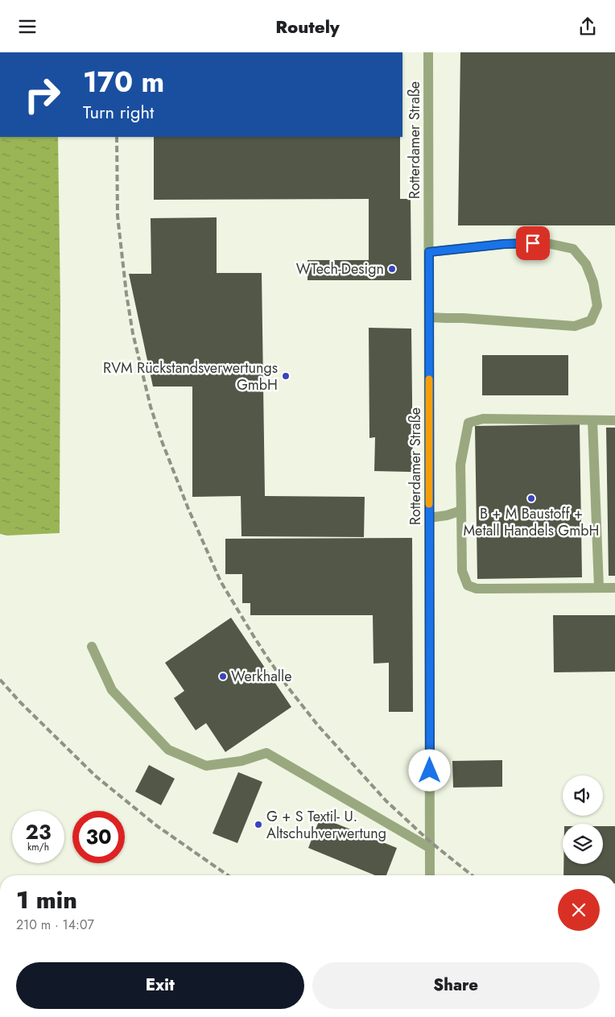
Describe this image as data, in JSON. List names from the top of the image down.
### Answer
{
  "streets": {
    "street": ["Rotterdamer Straße"]
  },
  "places": [
    "WTech-Design",
    "RVM Rückstandsverwertungs GmbH",
    "B + M Baustoff + Metall Handels GmbH",
    "Werkhalle",
    "G + S Textil- U. Altschuhverwertung"
  ],
  "page": {
    "header": "Routely",
    "turn": ["170 m", "Turn right"],
    "speed": "23 km/h",
    "limit": "30",
    "heading": ["1 min", "210 m · 14:07"],
    "buttons": ["Exit", "Share"]
  }
}
